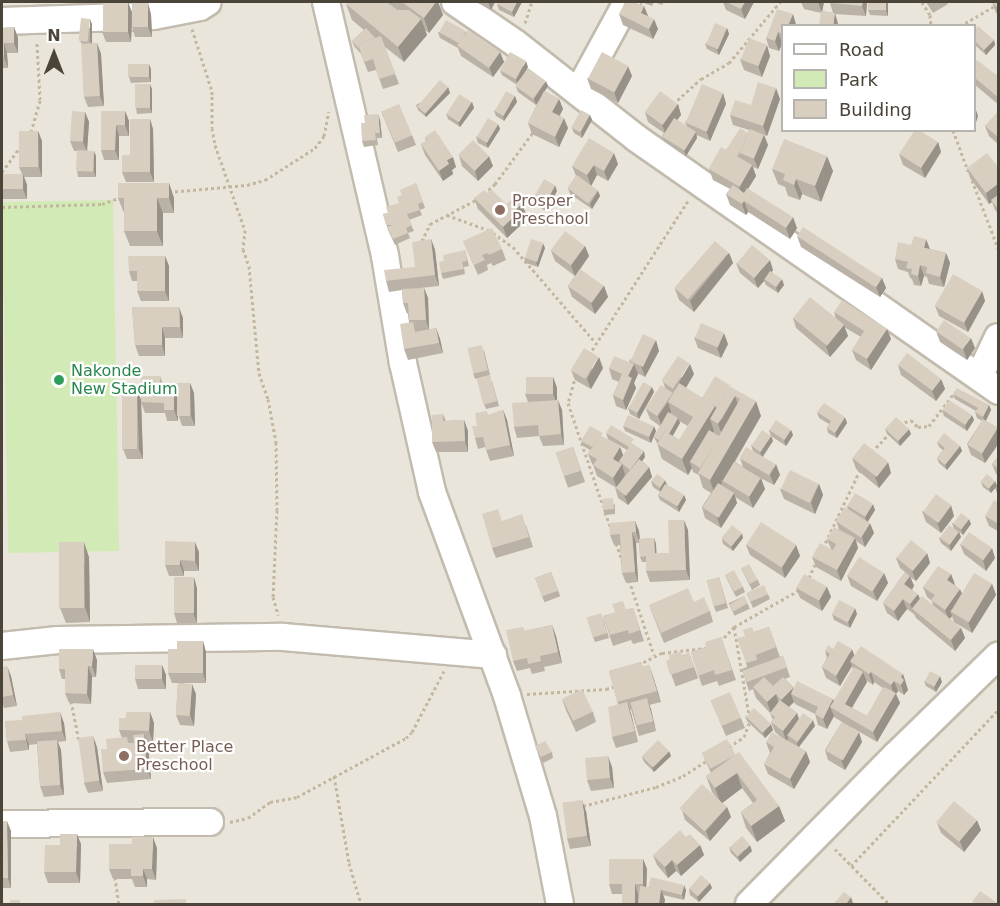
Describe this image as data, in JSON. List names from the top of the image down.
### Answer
{
  "places": ["Prosper Preschool", "Nakonde New Stadium", "Better Place Preschool"],
  "legend": ["Road", "Park", "Building"],
  "north": "top"
}
